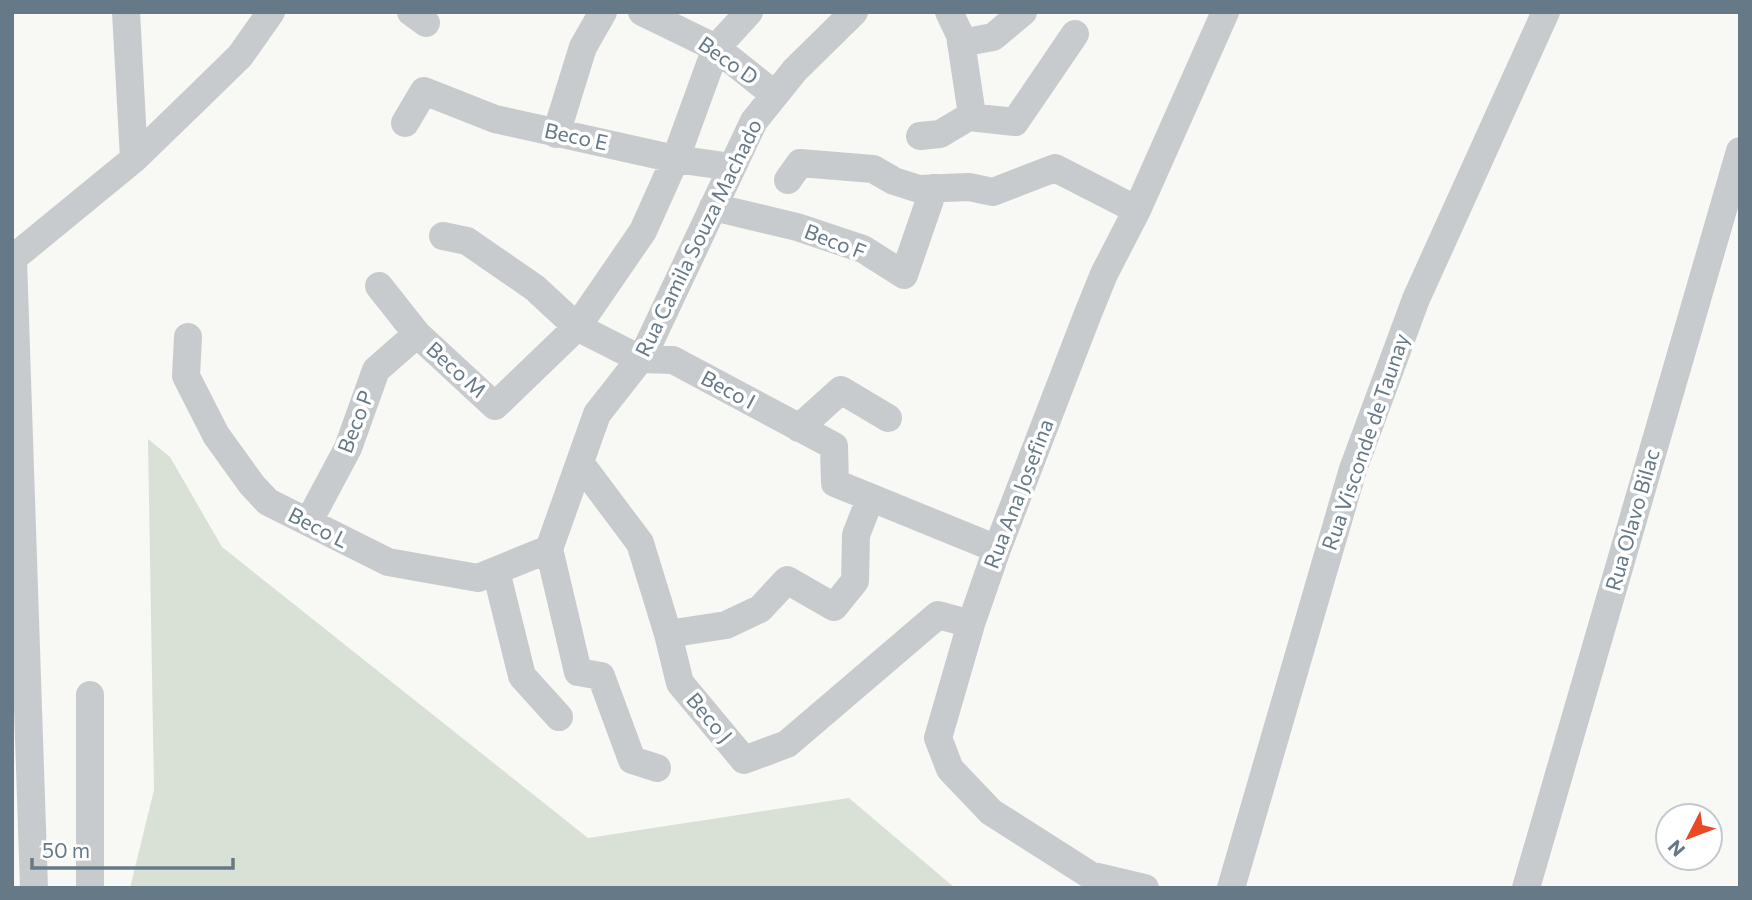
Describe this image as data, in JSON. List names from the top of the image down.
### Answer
{
  "streets": {
    "street": [
      "Beco D",
      "Beco E",
      "Rua Camila Souza Machado",
      "Beco F",
      "Beco M",
      "Beco I",
      "Beco P",
      "Rua Visconde de Taunay",
      "Rua Ana Josefina",
      "Rua Olavo Bilac",
      "Beco L",
      "Beco J"
    ]
  },
  "crossings": [
    ["Beco D", "Rua Camila Souza Machado"],
    ["Beco E", "Rua Camila Souza Machado"],
    ["Rua Camila Souza Machado", "Beco F"],
    ["Rua Camila Souza Machado", "Beco I"],
    ["Rua Camila Souza Machado", "Beco L"],
    ["Rua Camila Souza Machado", "Beco J"],
    ["Beco M", "Beco I"],
    ["Beco M", "Beco P"],
    ["Beco I", "Rua Ana Josefina"],
    ["Beco P", "Beco L"],
    ["Rua Ana Josefina", "Beco J"]
  ],
  "scale_bar": "50 m",
  "north": "bottom left"
}
